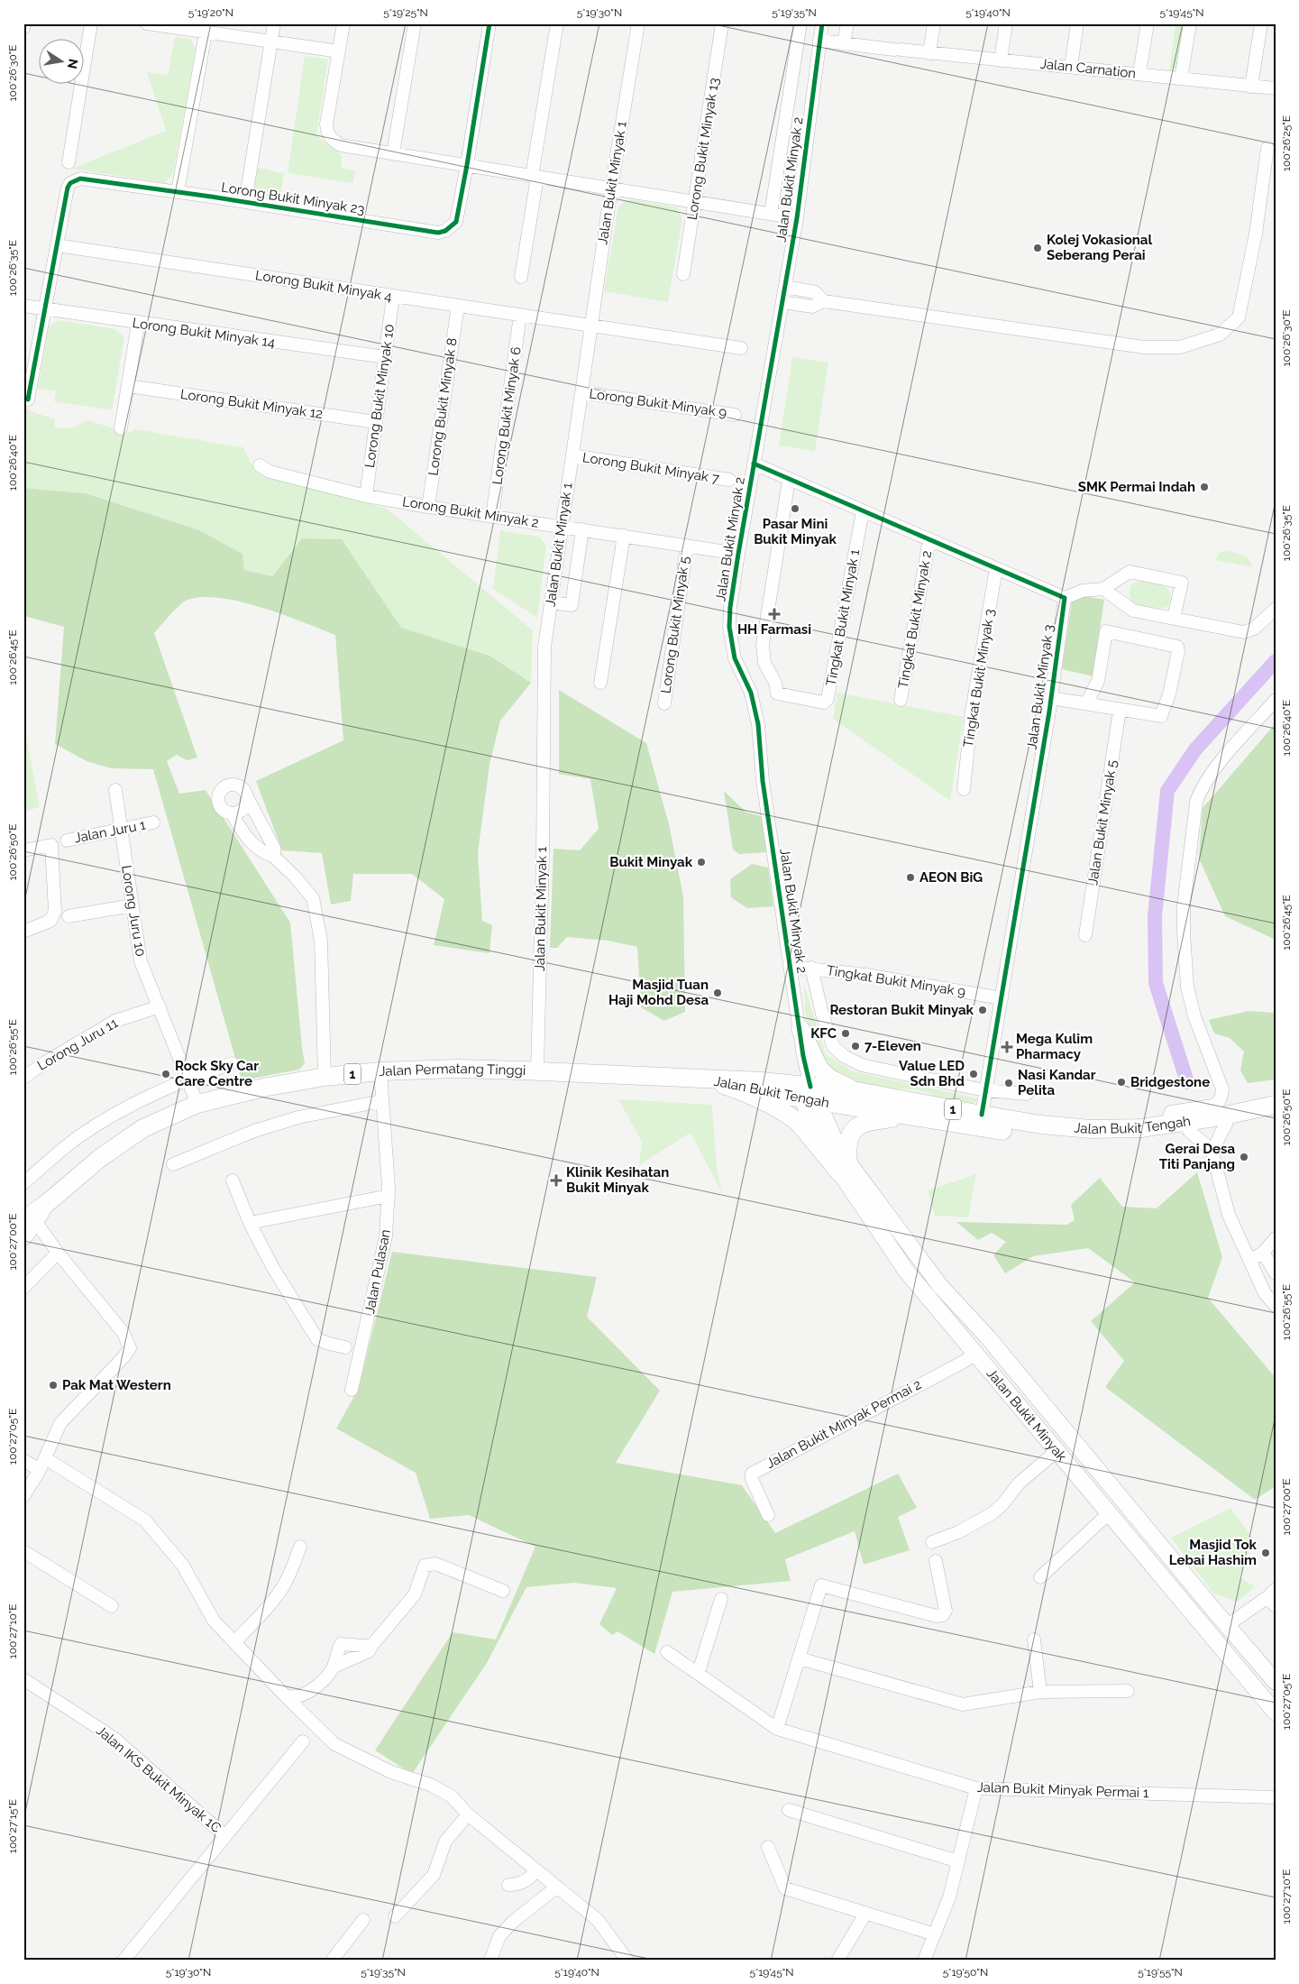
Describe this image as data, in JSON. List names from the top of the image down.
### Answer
{
  "streets": {
    "highway": ["Jalan Permatang Tinggi", "1", "Jalan Bukit Tengah"],
    "main road": ["Jalan Bukit Minyak"],
    "street": [
      "Jalan Carnation",
      "Lorong Bukit Minyak 13",
      "Jalan Bukit Minyak 2",
      "Jalan Bukit Minyak 1",
      "Lorong Bukit Minyak 23",
      "Lorong Bukit Minyak 4",
      "Lorong Bukit Minyak 14",
      "Lorong Bukit Minyak 10",
      "Lorong Bukit Minyak 9",
      "Lorong Bukit Minyak 12",
      "Lorong Bukit Minyak 8",
      "Lorong Bukit Minyak 6",
      "Lorong Bukit Minyak 7",
      "Lorong Bukit Minyak 2",
      "Tingkat Bukit Minyak 1",
      "Tingkat Bukit Minyak 2",
      "Lorong Bukit Minyak 5",
      "Tingkat Bukit Minyak 3",
      "Jalan Bukit Minyak 3",
      "Jalan Bukit Minyak 5",
      "Jalan Juru 1",
      "Lorong Juru 10",
      "Tingkat Bukit Minyak 9",
      "Lorong Juru 11",
      "Jalan Pulasan",
      "Jalan Bukit Minyak Permai 2",
      "Jalan IKS Bukit Minyak 1C",
      "Jalan Bukit Minyak Permai 1"
    ]
  },
  "crossings": [
    ["Jalan Carnation", "Jalan Bukit Minyak 2"],
    ["Jalan Bukit Minyak 2", "Lorong Bukit Minyak 2"],
    ["Jalan Bukit Minyak 2", "Tingkat Bukit Minyak 9"],
    ["Jalan Bukit Minyak 2", "Jalan Bukit Tengah"],
    ["Jalan Bukit Minyak 2", "Jalan Bukit Minyak"],
    ["Jalan Bukit Minyak 1", "Lorong Bukit Minyak 4"],
    ["Jalan Bukit Minyak 1", "Lorong Bukit Minyak 9"],
    ["Jalan Bukit Minyak 1", "Lorong Bukit Minyak 7"],
    ["Jalan Bukit Minyak 1", "Lorong Bukit Minyak 2"],
    ["Jalan Bukit Minyak 1", "Jalan Permatang Tinggi"],
    ["Lorong Bukit Minyak 23", "Lorong Bukit Minyak 4"],
    ["Lorong Bukit Minyak 4", "Lorong Bukit Minyak 10"],
    ["Lorong Bukit Minyak 4", "Lorong Bukit Minyak 8"],
    ["Lorong Bukit Minyak 4", "Lorong Bukit Minyak 6"],
    ["Lorong Bukit Minyak 14", "Lorong Bukit Minyak 10"],
    ["Lorong Bukit Minyak 10", "Lorong Bukit Minyak 12"],
    ["Lorong Bukit Minyak 10", "Lorong Bukit Minyak 2"],
    ["Lorong Bukit Minyak 8", "Lorong Bukit Minyak 2"],
    ["Lorong Bukit Minyak 6", "Lorong Bukit Minyak 2"],
    ["Lorong Bukit Minyak 2", "Lorong Bukit Minyak 5"],
    ["Jalan Bukit Minyak 3", "Tingkat Bukit Minyak 9"],
    ["Jalan Bukit Minyak 3", "Jalan Bukit Tengah"],
    ["Jalan Juru 1", "Lorong Juru 10"],
    ["Lorong Juru 10", "Lorong Juru 11"],
    ["Lorong Juru 10", "Jalan Permatang Tinggi"],
    ["Jalan Permatang Tinggi", "Jalan Bukit Tengah"],
    ["Jalan Permatang Tinggi", "Jalan Pulasan"],
    ["Jalan Bukit Tengah", "Jalan Bukit Minyak"],
    ["Jalan Bukit Minyak", "Jalan Bukit Minyak Permai 2"]
  ],
  "places": {
    "other": [
      "Kolej Vokasional Seberang Perai",
      "SMK Permai Indah",
      "Pasar Mini Bukit Minyak",
      "Bukit Minyak",
      "AEON BiG",
      "Masjid Tuan Haji Mohd Desa",
      "Restoran Bukit Minyak",
      "KFC",
      "7-Eleven",
      "Rock Sky Car Care Centre",
      "Value LED Sdn Bhd",
      "Bridgestone",
      "Nasi Kandar Pelita",
      "Gerai Desa Titi Panjang",
      "Pak Mat Western",
      "Masjid Tok Lebai Hashim"
    ],
    "health": ["HH Farmasi", "Mega Kulim Pharmacy", "Klinik Kesihatan Bukit Minyak"]
  },
  "north": "right",
  "coordinates": [
    "5°19'20\"N",
    "5°19'25\"N",
    "5°19'30\"N",
    "5°19'35\"N",
    "5°19'40\"N",
    "5°19'45\"N",
    "100°26'30\"E",
    "100°26'25\"E",
    "100°26'35\"E",
    "100°26'40\"E",
    "100°26'45\"E",
    "100°26'50\"E",
    "100°26'55\"E",
    "100°27'00\"E",
    "100°27'05\"E",
    "100°27'10\"E",
    "100°27'15\"E",
    "5°19'50\"N",
    "5°19'55\"N"
  ]
}
